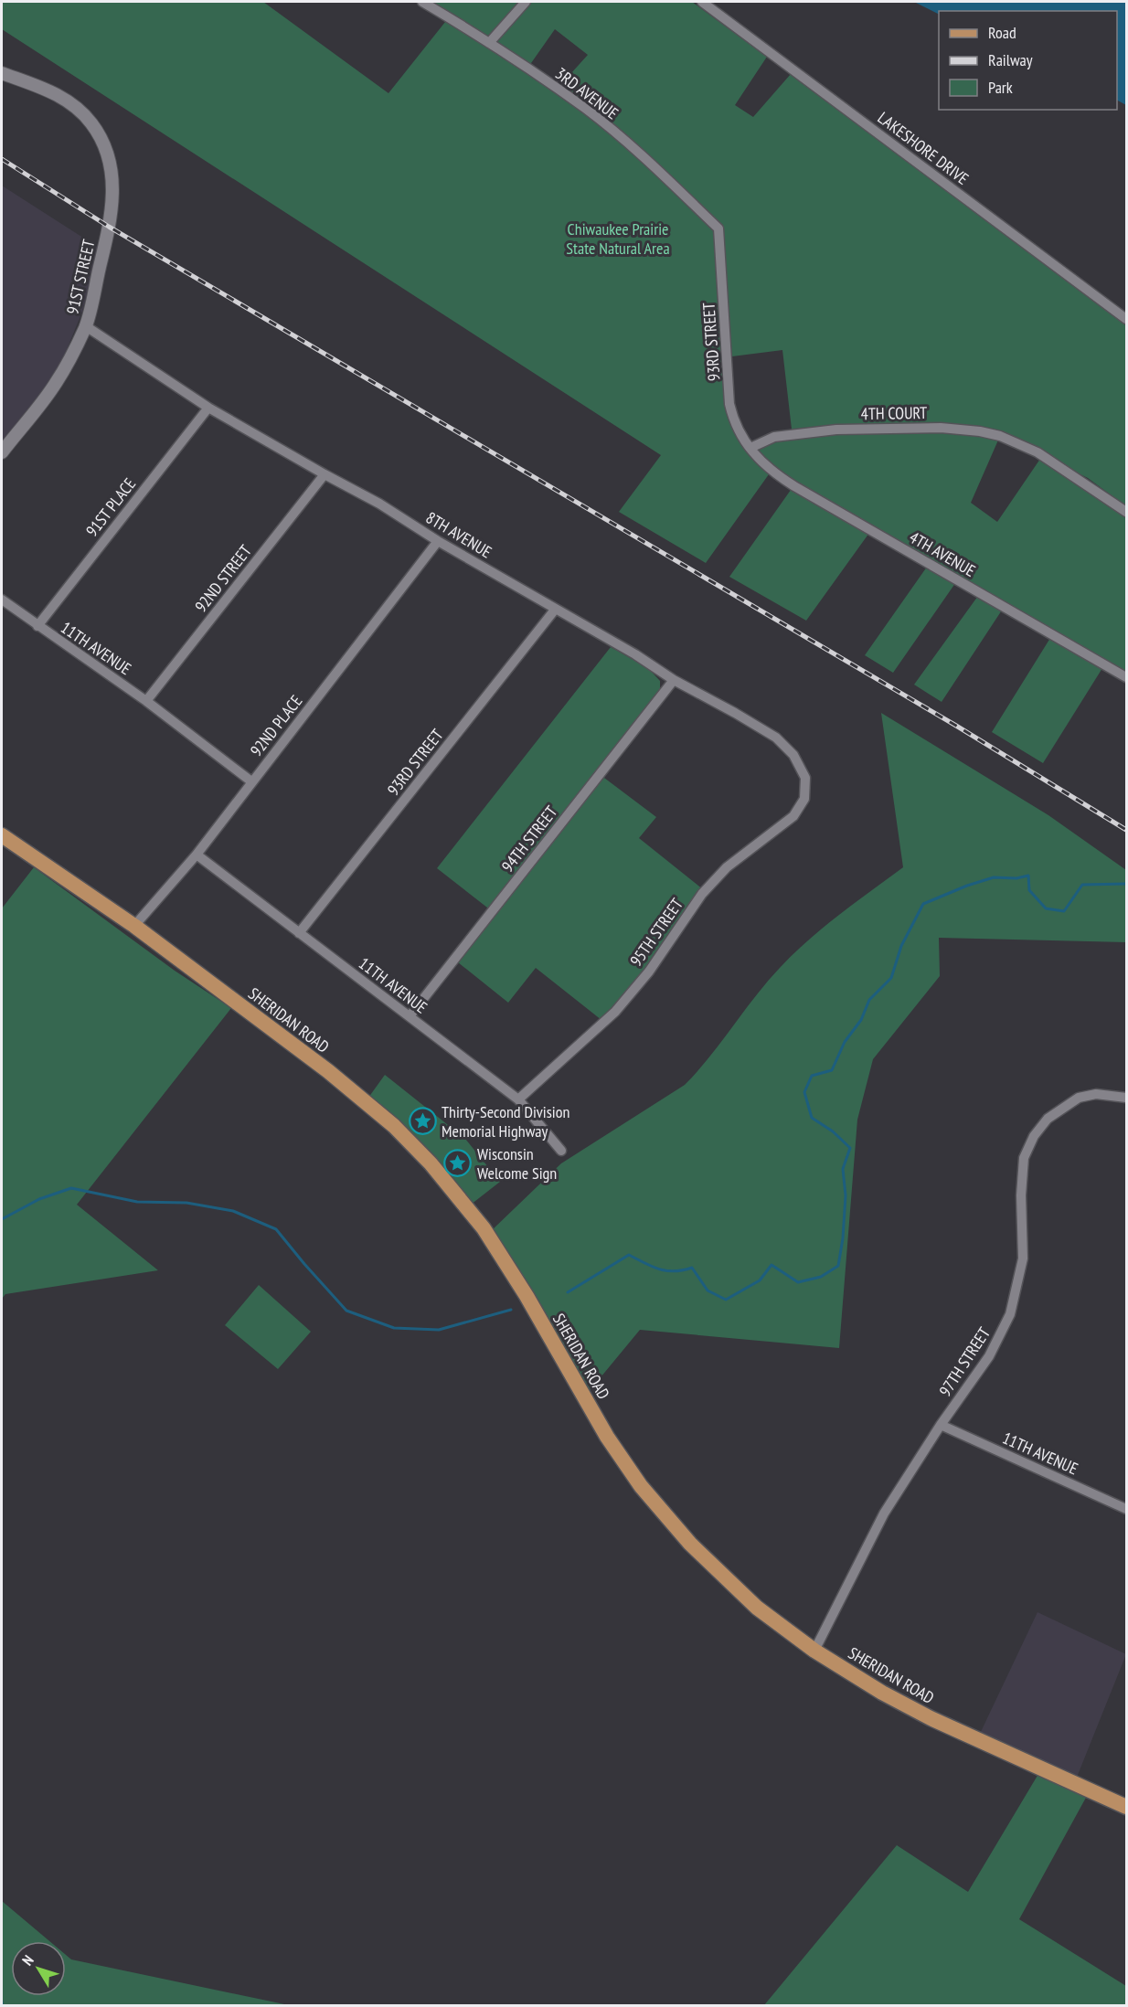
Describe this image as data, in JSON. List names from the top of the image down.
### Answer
{
  "streets": {
    "main road": ["SHERIDAN ROAD"],
    "street": [
      "3RD AVENUE",
      "LAKESHORE DRIVE",
      "91ST STREET",
      "93RD STREET",
      "4TH COURT",
      "91ST PLACE",
      "8TH AVENUE",
      "4TH AVENUE",
      "92ND STREET",
      "11TH AVENUE",
      "92ND PLACE",
      "94TH STREET",
      "95TH STREET",
      "97TH STREET"
    ]
  },
  "crossings": [
    ["3RD AVENUE", "93RD STREET"],
    ["91ST STREET", "8TH AVENUE"],
    ["93RD STREET", "4TH COURT"],
    ["93RD STREET", "8TH AVENUE"],
    ["93RD STREET", "4TH AVENUE"],
    ["93RD STREET", "11TH AVENUE"],
    ["4TH COURT", "4TH AVENUE"],
    ["91ST PLACE", "8TH AVENUE"],
    ["91ST PLACE", "11TH AVENUE"],
    ["8TH AVENUE", "92ND STREET"],
    ["8TH AVENUE", "92ND PLACE"],
    ["8TH AVENUE", "94TH STREET"],
    ["8TH AVENUE", "95TH STREET"],
    ["92ND STREET", "11TH AVENUE"],
    ["11TH AVENUE", "92ND PLACE"],
    ["11TH AVENUE", "94TH STREET"],
    ["11TH AVENUE", "95TH STREET"],
    ["11TH AVENUE", "97TH STREET"],
    ["92ND PLACE", "SHERIDAN ROAD"],
    ["SHERIDAN ROAD", "97TH STREET"]
  ],
  "parks": ["Chiwaukee Prairie State Natural Area"],
  "places": {
    "place": ["Thirty-Second Division Memorial Highway", "Wisconsin Welcome Sign"]
  },
  "legend": ["Road", "Railway", "Park"],
  "north": "top left"
}
